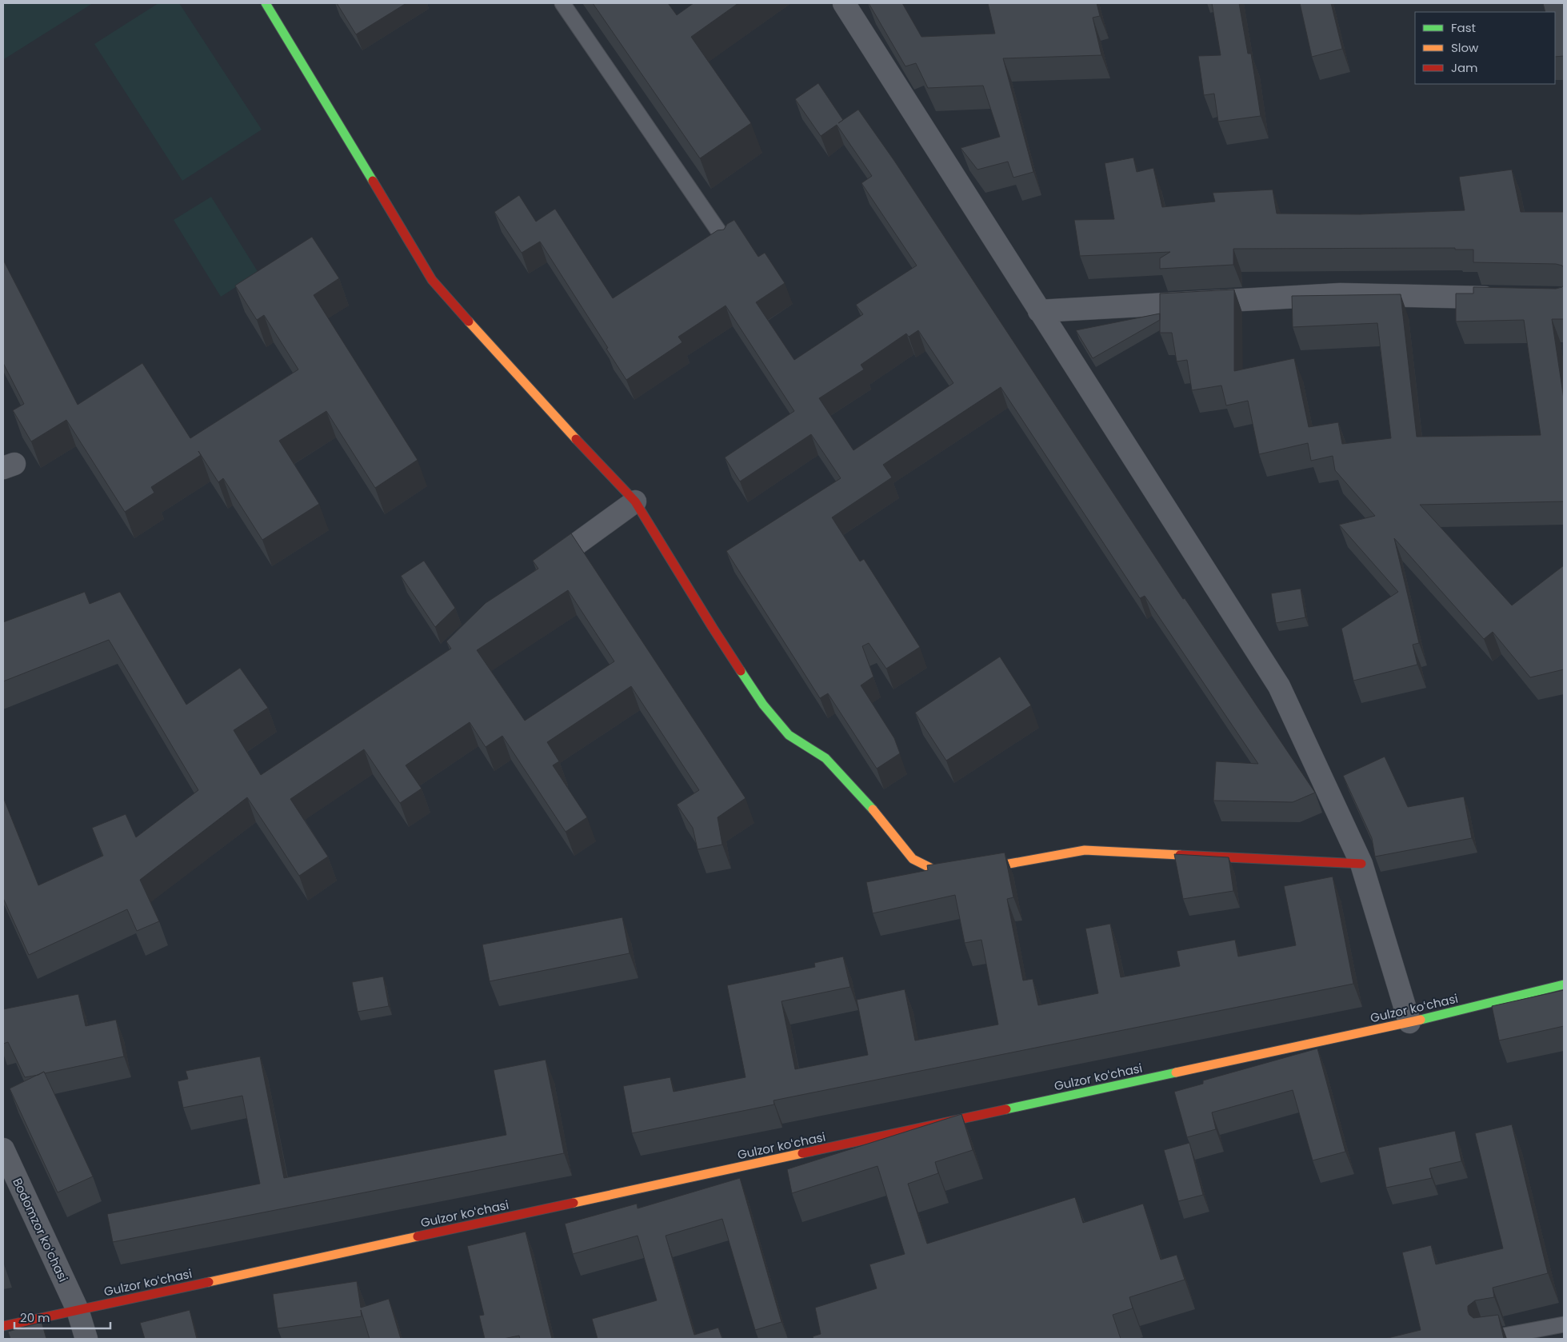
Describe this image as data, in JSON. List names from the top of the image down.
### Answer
{
  "streets": {
    "street": ["Gulzor koʻchasi", "Bodomzor koʻchasi"]
  },
  "crossings": [
    ["Gulzor koʻchasi", "Bodomzor koʻchasi"]
  ],
  "legend": ["Fast", "Slow", "Jam"],
  "scale_bar": "20 m"
}
